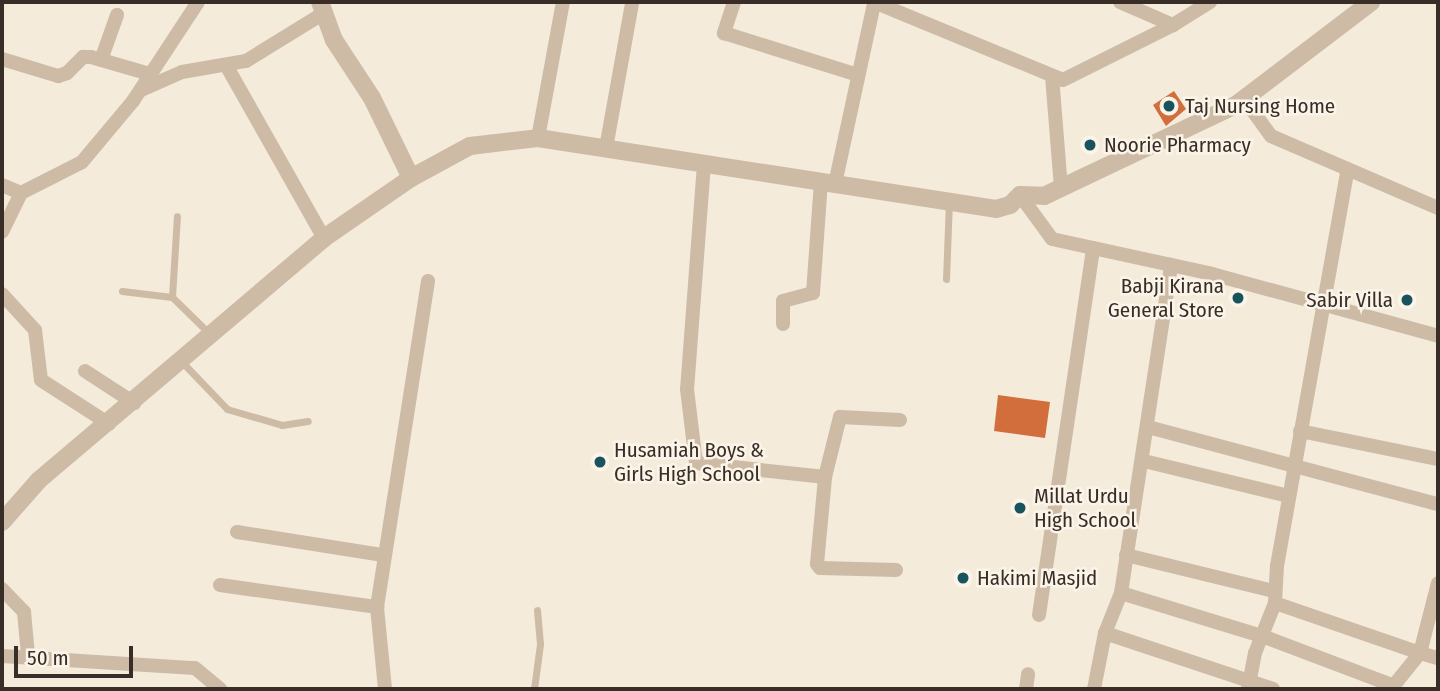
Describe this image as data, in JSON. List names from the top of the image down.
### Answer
{
  "places": [
    "Taj Nursing Home",
    "Noorie Pharmacy",
    "Babji Kirana General Store",
    "Sabir Villa",
    "Husamiah Boys & Girls High School",
    "Millat Urdu High School",
    "Hakimi Masjid"
  ],
  "scale_bar": "50 m"
}
